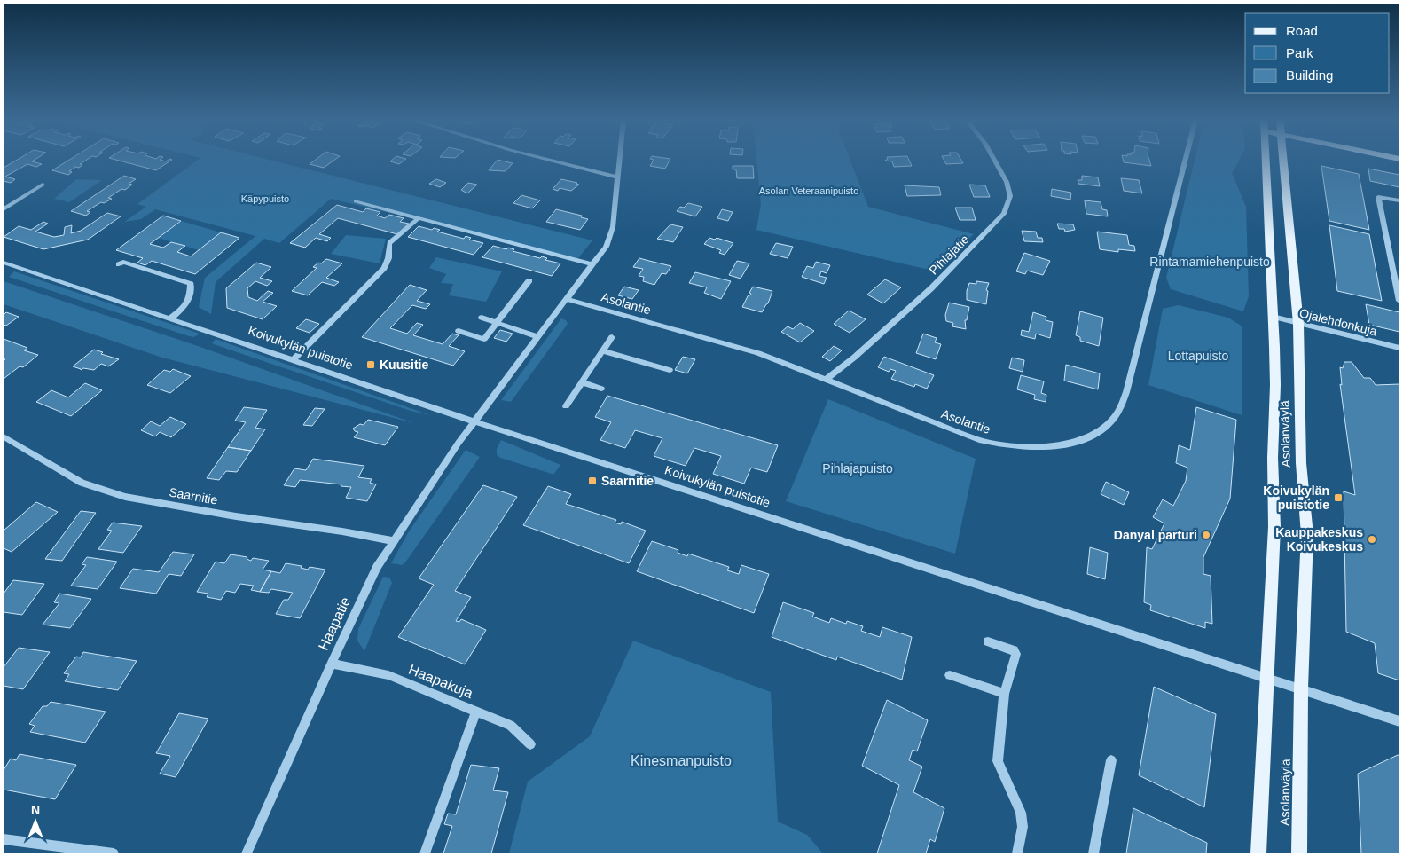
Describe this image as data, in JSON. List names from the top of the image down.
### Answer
{
  "streets": {
    "main road": ["Asolanväylä"],
    "street": [
      "Pihlajatie",
      "Asolantie",
      "Ojalehdonkuja",
      "Koivukylän puistotie",
      "Saarnitie",
      "Haapatie",
      "Haapakuja"
    ]
  },
  "crossings": [
    ["Pihlajatie", "Asolantie"],
    ["Ojalehdonkuja", "Asolanväylä"],
    ["Koivukylän puistotie", "Asolanväylä"],
    ["Koivukylän puistotie", "Haapatie"],
    ["Saarnitie", "Haapatie"],
    ["Haapatie", "Haapakuja"]
  ],
  "parks": [
    "Asolan Veteraanipuisto",
    "Käpypuisto",
    "Rintamamiehenpuisto",
    "Lottapuisto",
    "Pihlajapuisto",
    "Kinesmanpuisto"
  ],
  "places": {
    "transit": ["Kuusitie", "Saarnitie", "Koivukylän puistotie"],
    "other": ["Danyal parturi", "Kauppakeskus Koivukeskus"]
  },
  "legend": ["Road", "Park", "Building"],
  "north": "top"
}
